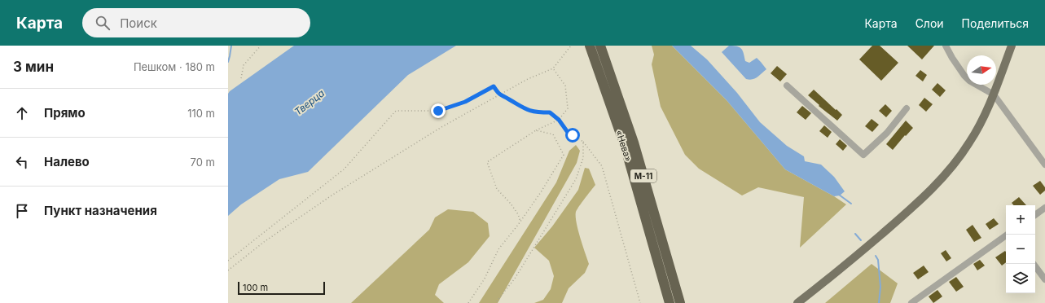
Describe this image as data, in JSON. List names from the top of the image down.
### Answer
{
  "streets": {
    "highway": ["«Нева»", "М-11"]
  },
  "water": ["Тверца"],
  "scale_bar": "100 m",
  "north": "right",
  "page": {
    "header": "Карта",
    "search": "Поиск",
    "nav": ["Карта", "Слои", "Поделиться"],
    "heading": ["3 мин", "Пешком · 180 m"],
    "list": [
      ["Прямо", "110 m"],
      ["Налево", "70 m"],
      "Пункт назначения"
    ],
    "map_buttons": ["+", "−"],
    "scale": "100 m"
  }
}
